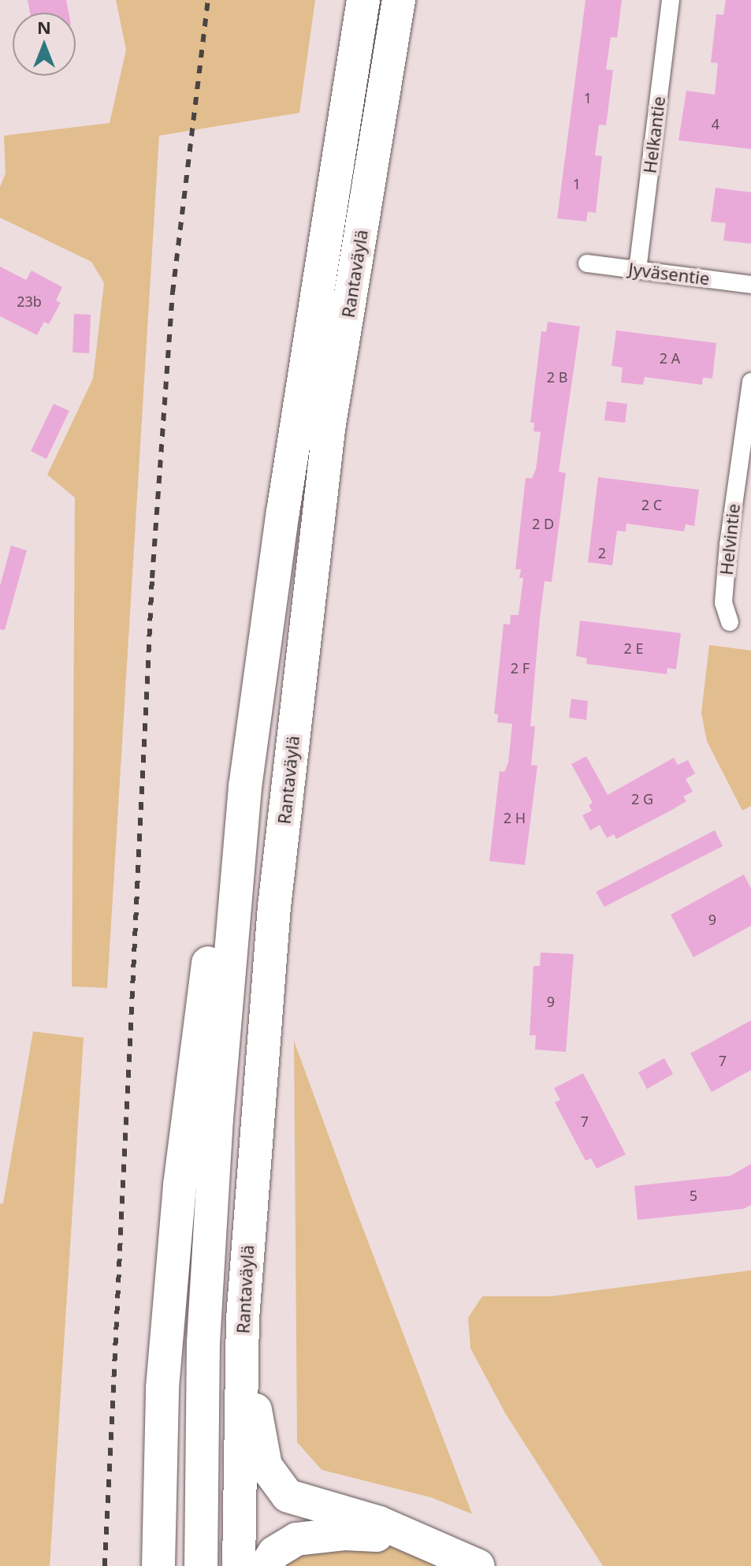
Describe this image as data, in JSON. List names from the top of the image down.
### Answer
{
  "streets": {
    "highway": ["Rantaväylä"],
    "street": ["Helkantie", "Jyväsentie", "Helvintie"]
  },
  "crossings": [
    ["Helkantie", "Jyväsentie"]
  ],
  "house_numbers": [
    "1",
    "4",
    "1",
    "23b",
    "2 A",
    "2 B",
    "2 C",
    "2 D",
    "2",
    "2 E",
    "2 F",
    "2 G",
    "2 H",
    "9",
    "9",
    "7",
    "7",
    "5"
  ],
  "north": "top"
}
